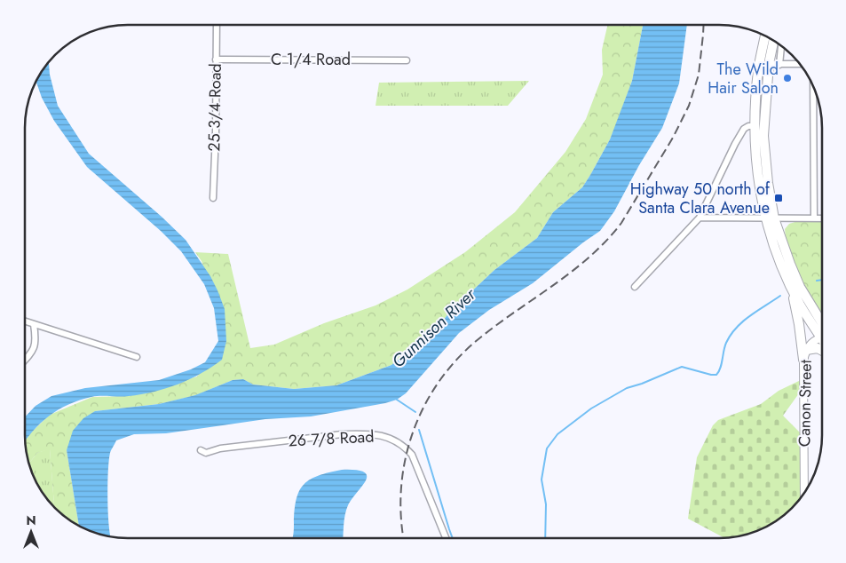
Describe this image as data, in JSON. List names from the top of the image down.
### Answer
{
  "streets": {
    "street": [
      "C 1/4 Road",
      "25 3/4 Road",
      "Canon Street",
      "26 7/8 Road"
    ]
  },
  "crossings": [
    ["C 1/4 Road", "25 3/4 Road"]
  ],
  "water": ["Gunnison River"],
  "places": {
    "other": ["The Wild Hair Salon"],
    "transit": ["Highway 50 north of Santa Clara Avenue"]
  },
  "north": "top"
}
